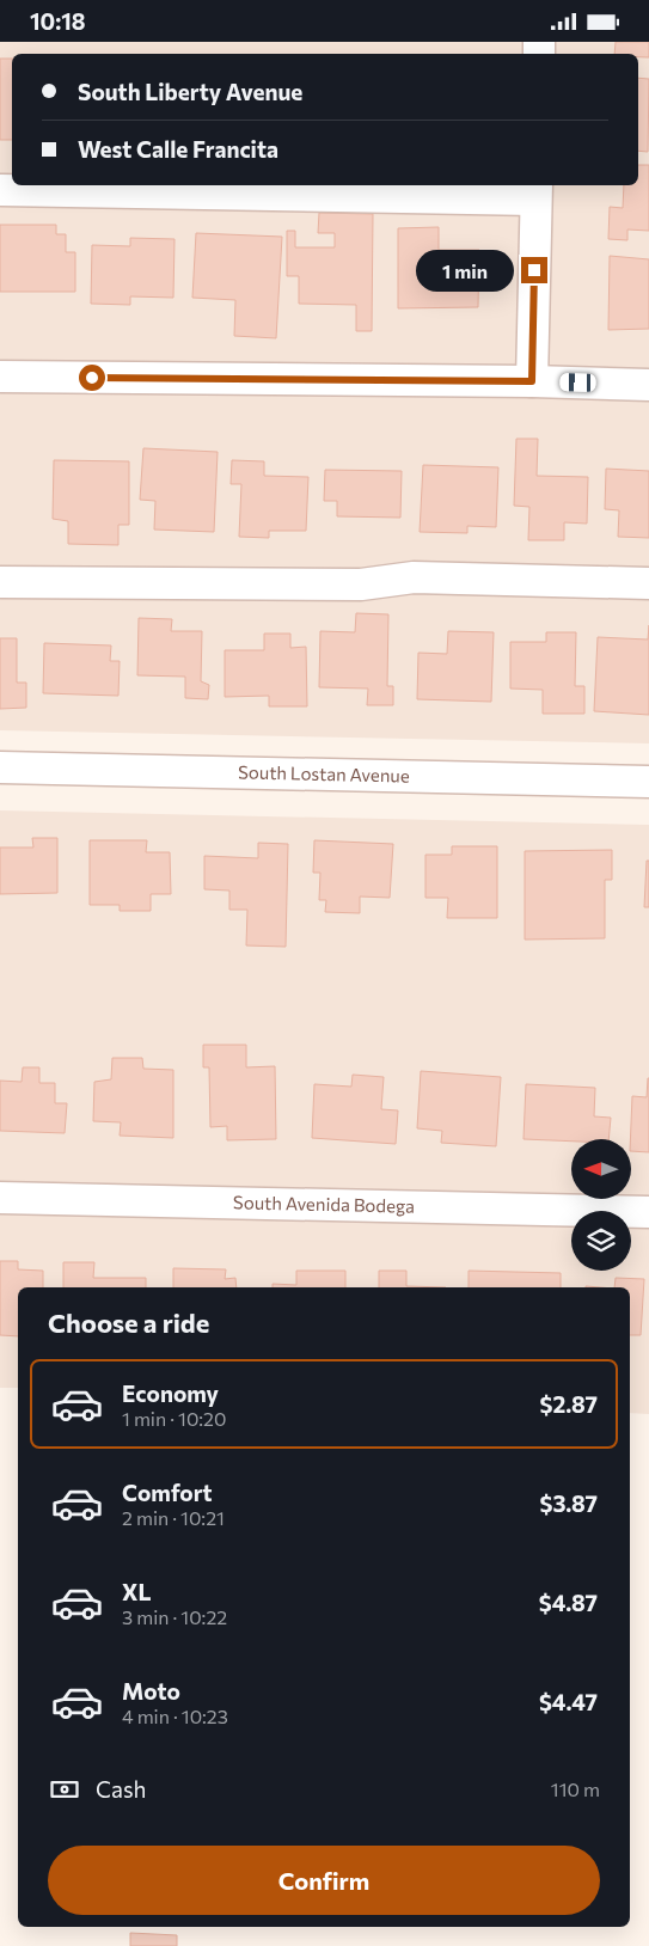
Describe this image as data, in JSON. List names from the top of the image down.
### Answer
{
  "streets": {
    "street": ["South Lostan Avenue", "South Avenida Bodega"]
  },
  "north": "left",
  "page": {
    "status": "10:18",
    "banner": ["South Liberty Avenue", "West Calle Francita"],
    "bubble": "1 min",
    "heading": "Choose a ride",
    "list": [
      {
        "name": "Economy",
        "note": "1 min · 10:20",
        "value": "$2.87"
      },
      {
        "name": "Comfort",
        "note": "2 min · 10:21",
        "value": "$3.87"
      },
      {
        "name": "XL",
        "note": "3 min · 10:22",
        "value": "$4.87"
      },
      {
        "name": "Moto",
        "note": "4 min · 10:23",
        "value": "$4.47"
      }
    ],
    "pay": ["Cash", "110 m"],
    "buttons": "Confirm"
  }
}
